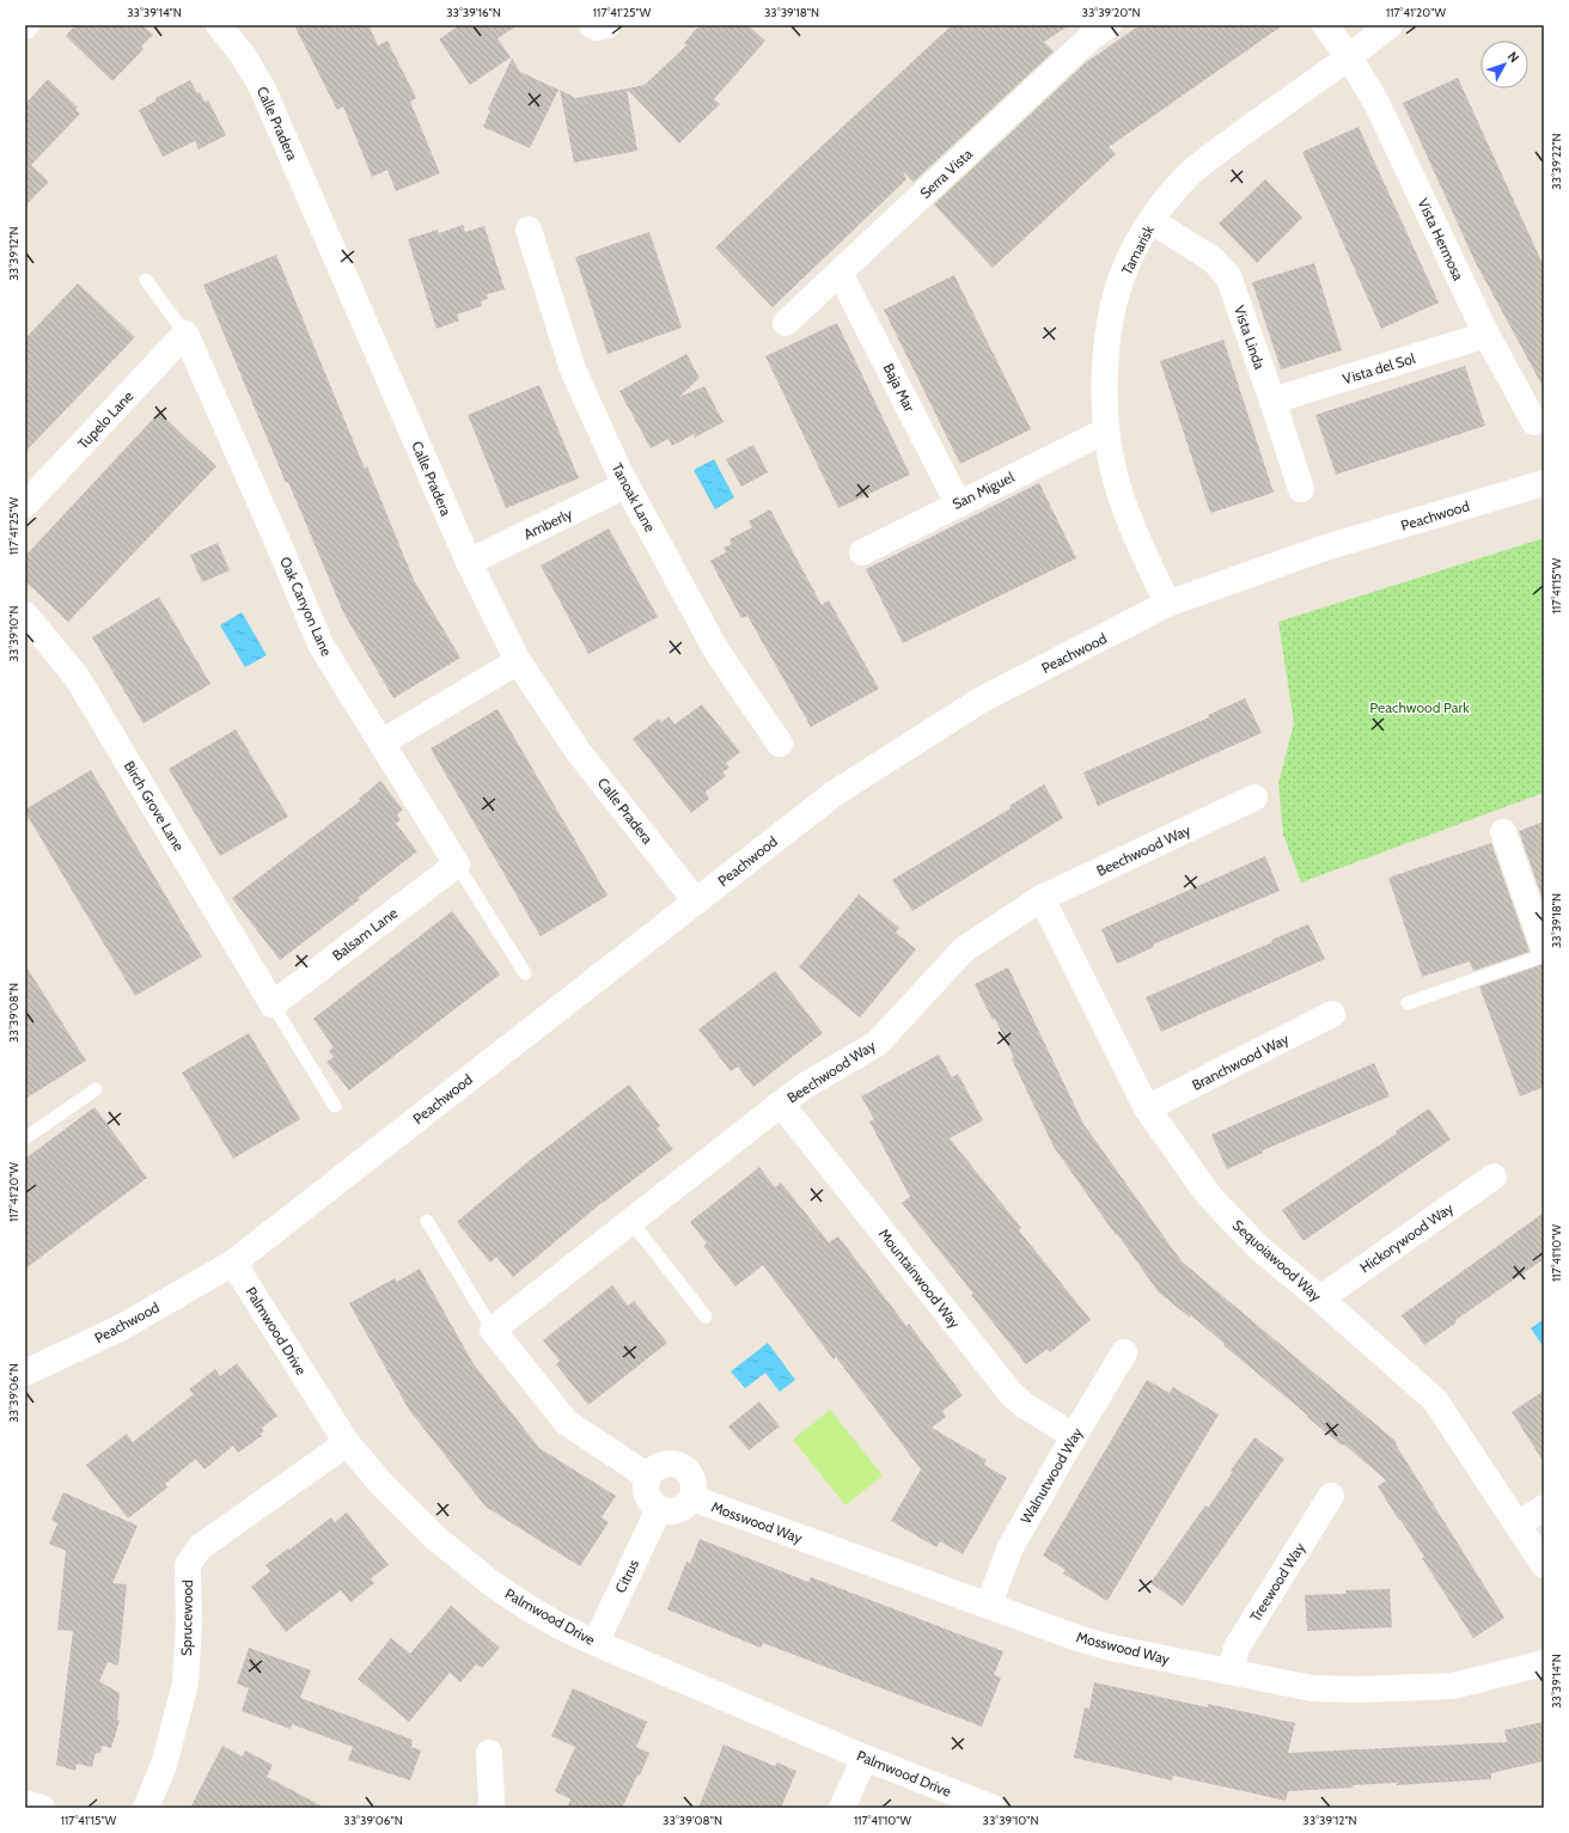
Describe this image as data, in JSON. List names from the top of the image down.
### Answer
{
  "streets": {
    "street": [
      "Calle Pradera",
      "Serra Vista",
      "Vista Hermosa",
      "Tamarisk",
      "Vista Linda",
      "Vista del Sol",
      "Baja Mar",
      "Tupelo Lane",
      "San Miguel",
      "Tanoak Lane",
      "Peachwood",
      "Amberly",
      "Oak Canyon Lane",
      "Birch Grove Lane",
      "Beechwood Way",
      "Balsam Lane",
      "Branchwood Way",
      "Hickorywood Way",
      "Sequoiawood Way",
      "Mountainwood Way",
      "Palmwood Drive",
      "Walnutwood Way",
      "Mosswood Way",
      "Citrus",
      "Treewood Way",
      "Sprucewood"
    ]
  },
  "crossings": [
    ["Calle Pradera", "Peachwood"],
    ["Calle Pradera", "Amberly"],
    ["Serra Vista", "Baja Mar"],
    ["Vista Hermosa", "Tamarisk"],
    ["Vista Hermosa", "Vista del Sol"],
    ["Tamarisk", "Vista Linda"],
    ["Tamarisk", "San Miguel"],
    ["Tamarisk", "Peachwood"],
    ["Vista Linda", "Vista del Sol"],
    ["Baja Mar", "San Miguel"],
    ["Tupelo Lane", "Oak Canyon Lane"],
    ["Tanoak Lane", "Amberly"],
    ["Peachwood", "Palmwood Drive"],
    ["Oak Canyon Lane", "Balsam Lane"],
    ["Birch Grove Lane", "Balsam Lane"],
    ["Beechwood Way", "Sequoiawood Way"],
    ["Beechwood Way", "Mountainwood Way"],
    ["Branchwood Way", "Sequoiawood Way"],
    ["Hickorywood Way", "Sequoiawood Way"],
    ["Mountainwood Way", "Walnutwood Way"],
    ["Palmwood Drive", "Citrus"],
    ["Palmwood Drive", "Sprucewood"],
    ["Walnutwood Way", "Mosswood Way"],
    ["Mosswood Way", "Citrus"],
    ["Mosswood Way", "Treewood Way"]
  ],
  "parks": ["Peachwood Park"],
  "north": "top right",
  "coordinates": [
    "33°39'14\"N",
    "33°39'16\"N",
    "117°41'25\"W",
    "33°39'18\"N",
    "33°39'20\"N",
    "117°41'20\"W",
    "33°39'22\"N",
    "33°39'12\"N",
    "117°41'15\"W",
    "33°39'10\"N",
    "33°39'08\"N",
    "117°41'10\"W",
    "33°39'06\"N"
  ]
}
